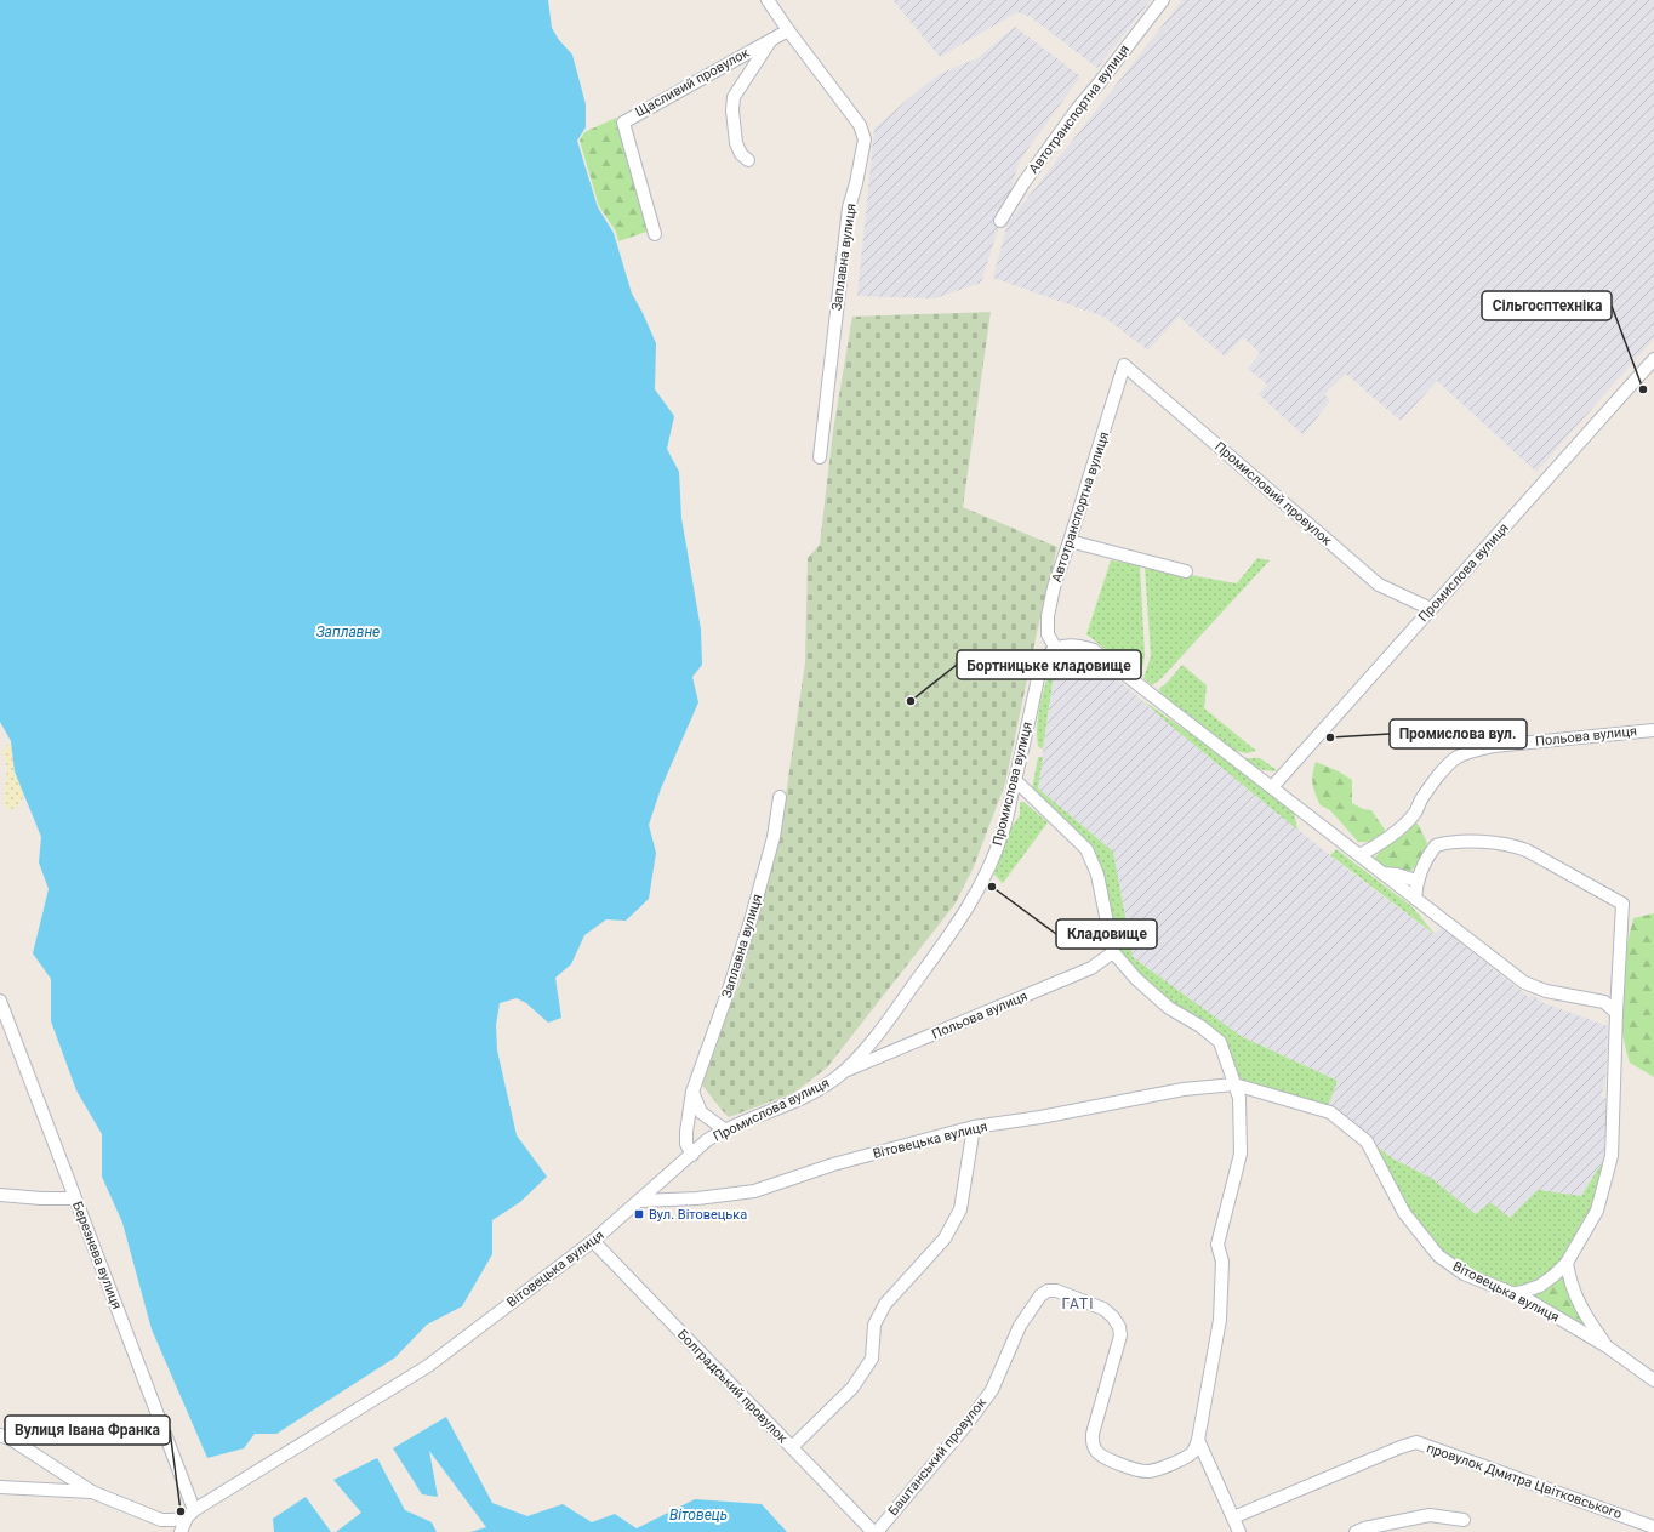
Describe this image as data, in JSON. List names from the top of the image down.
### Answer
{
  "streets": {
    "street": [
      "Щасливий провулок",
      "Автотранспортна вулиця",
      "Заплавна вулиця",
      "Промисловий провулок",
      "Промислова вулиця",
      "Польова вулиця",
      "Вітовецька вулиця",
      "Березнева вулиця",
      "Болградський провулок",
      "Баштанський провулок",
      "провулок Дмитра Цвітковського"
    ]
  },
  "crossings": [
    ["Щасливий провулок", "Заплавна вулиця"],
    ["Автотранспортна вулиця", "Промисловий провулок"],
    ["Автотранспортна вулиця", "Промислова вулиця"],
    ["Заплавна вулиця", "Промислова вулиця"],
    ["Промисловий провулок", "Промислова вулиця"],
    ["Промислова вулиця", "Польова вулиця"],
    ["Промислова вулиця", "Вітовецька вулиця"],
    ["Вітовецька вулиця", "Березнева вулиця"],
    ["Вітовецька вулиця", "Болградський провулок"],
    ["Болградський провулок", "Баштанський провулок"]
  ],
  "districts": ["ГАТІ"],
  "water": ["Заплавне", "Вітовець"],
  "places": {
    "other": [
      "Сільгосптехніка",
      "Бортницьке кладовище",
      "Промислова вул.",
      "Кладовище",
      "Вулиця Івана Франка"
    ],
    "transit": ["Вул. Вітовецька"]
  }
}
